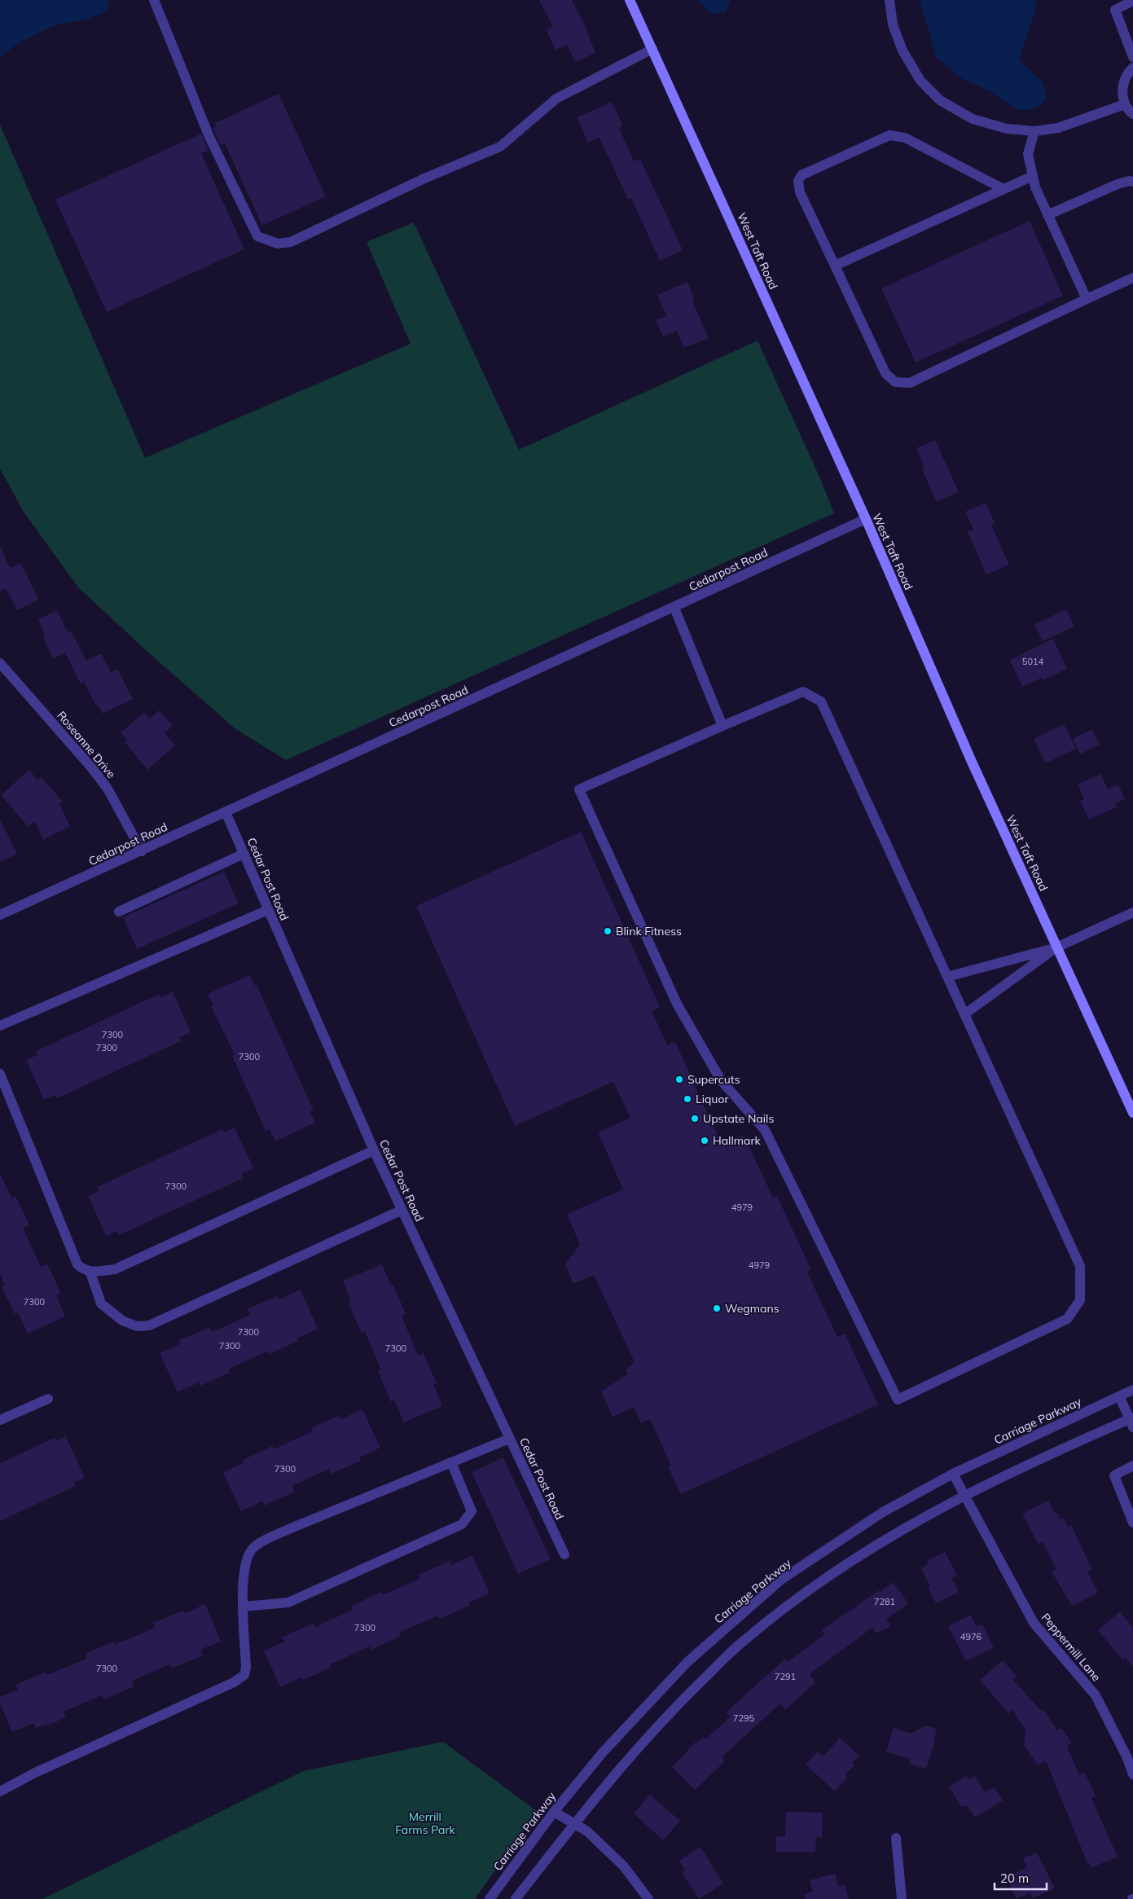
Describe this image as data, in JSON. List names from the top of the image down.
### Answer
{
  "streets": {
    "main road": ["West Taft Road"],
    "street": [
      "Cedarpost Road",
      "Roseanne Drive",
      "Cedar Post Road",
      "Carriage Parkway",
      "Peppermill Lane"
    ]
  },
  "crossings": [
    ["West Taft Road", "Cedarpost Road"],
    ["Cedarpost Road", "Roseanne Drive"],
    ["Cedarpost Road", "Cedar Post Road"],
    ["Carriage Parkway", "Peppermill Lane"]
  ],
  "parks": ["Merrill Farms Park"],
  "places": [
    "Blink Fitness",
    "Supercuts",
    "Liquor",
    "Upstate Nails",
    "Hallmark",
    "Wegmans"
  ],
  "house_numbers": [
    "5014",
    "7300",
    "7300",
    "7300",
    "7300",
    "4979",
    "4979",
    "7300",
    "7300",
    "7300",
    "7300",
    "7300",
    "7281",
    "7300",
    "4976",
    "7300",
    "7291",
    "7295"
  ],
  "scale_bar": "20 m"
}
